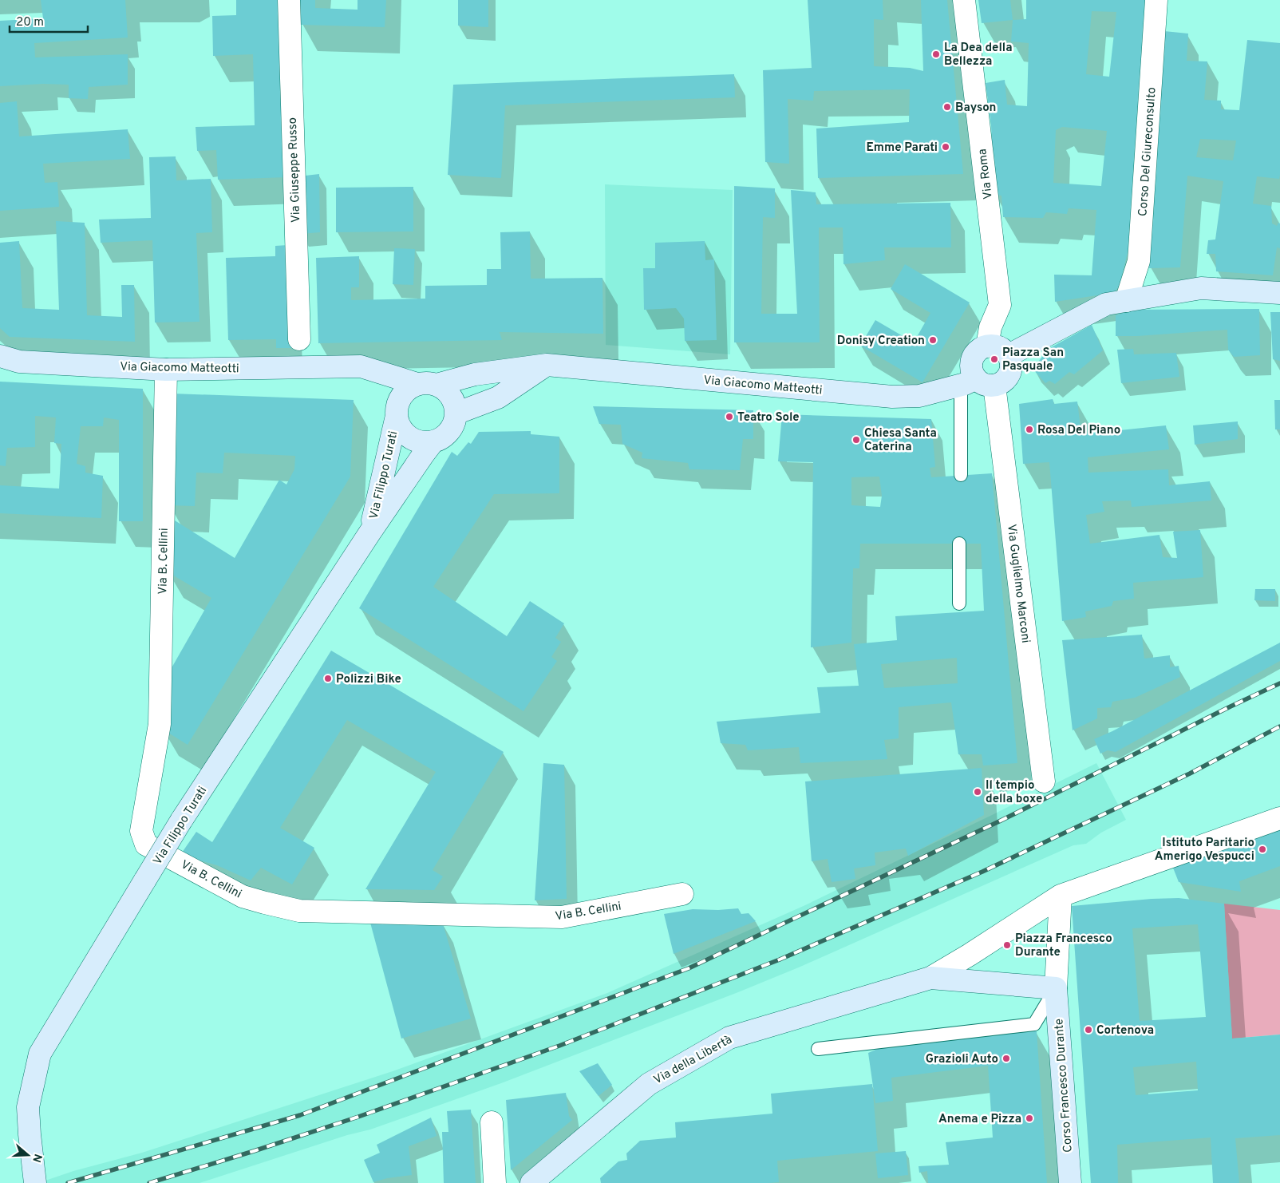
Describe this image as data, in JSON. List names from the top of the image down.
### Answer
{
  "streets": {
    "street": [
      "Corso Del Giureconsulto",
      "Via Giuseppe Russo",
      "Via Roma",
      "Via Giacomo Matteotti",
      "Via Filippo Turati",
      "Via B. Cellini",
      "Via Guglielmo Marconi",
      "Via della Libertà",
      "Corso Francesco Durante"
    ]
  },
  "crossings": [
    ["Via Roma", "Via Giacomo Matteotti"],
    ["Via Roma", "Via Guglielmo Marconi"],
    ["Via Giacomo Matteotti", "Via Filippo Turati"],
    ["Via Giacomo Matteotti", "Via B. Cellini"],
    ["Via Giacomo Matteotti", "Via Guglielmo Marconi"]
  ],
  "places": [
    "La Dea della Bellezza",
    "Bayson",
    "Emme Parati",
    "Donisy Creation",
    "Piazza San Pasquale",
    "Teatro Sole",
    "Rosa Del Piano",
    "Chiesa Santa Caterina",
    "Polizzi Bike",
    "Il tempio della boxe",
    "Istituto Paritario Amerigo Vespucci",
    "Piazza Francesco Durante",
    "Cortenova",
    "Grazioli Auto",
    "Anema e Pizza"
  ],
  "scale_bar": "20 m",
  "north": "right"
}
